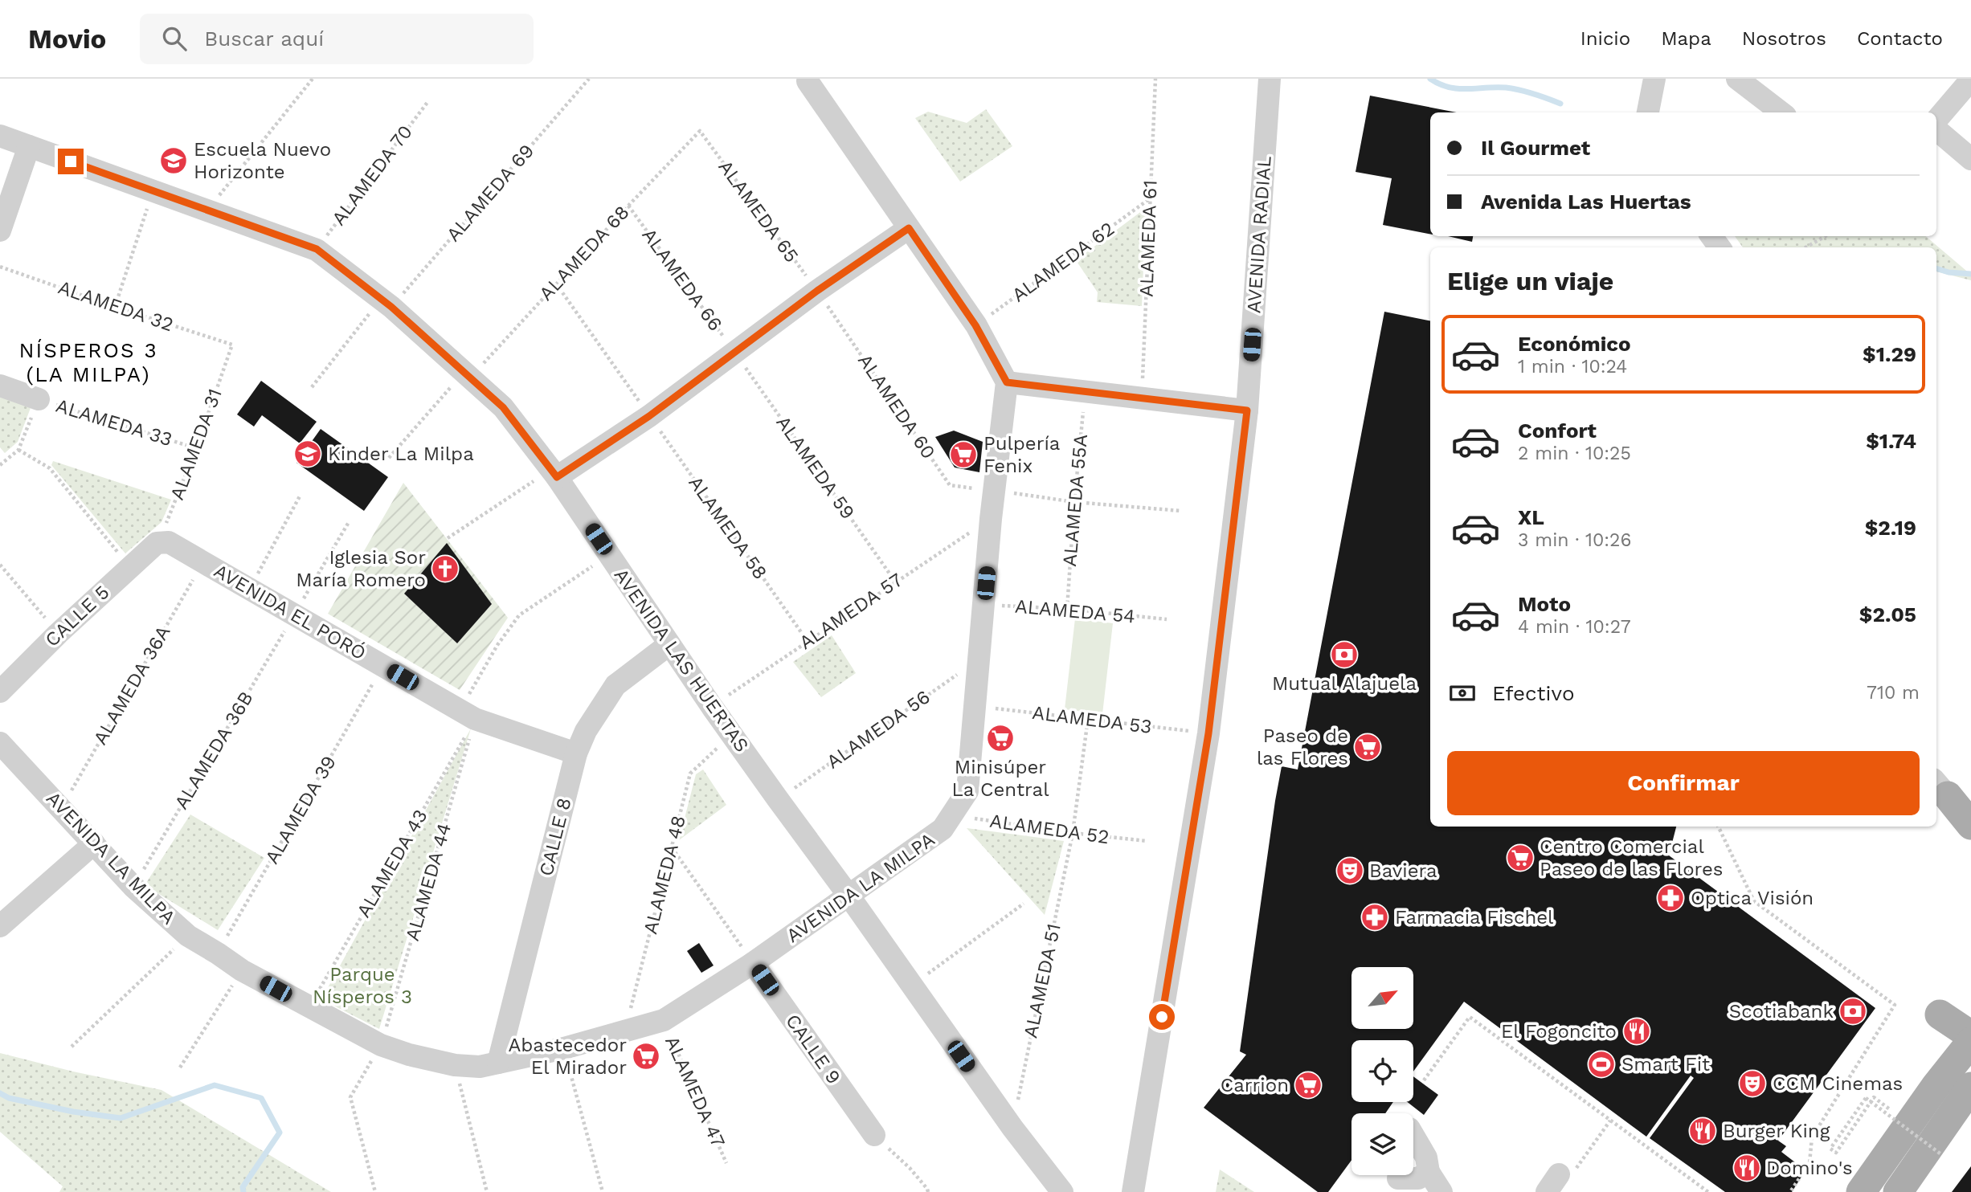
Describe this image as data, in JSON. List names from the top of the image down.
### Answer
{
  "streets": {
    "street": [
      "AVENIDA RADIAL",
      "ALAMEDA 33",
      "AVENIDA EL PORÓ",
      "CALLE 5",
      "AVENIDA LAS HUERTAS",
      "CALLE 8",
      "AVENIDA LA MILPA",
      "CALLE 9"
    ],
    "path": [
      "ALAMEDA 70",
      "ALAMEDA 69",
      "ALAMEDA 65",
      "ALAMEDA 61",
      "ALAMEDA 68",
      "ALAMEDA 62",
      "ALAMEDA 66",
      "ALAMEDA 32",
      "ALAMEDA 60",
      "ALAMEDA 31",
      "ALAMEDA 59",
      "ALAMEDA 55A",
      "ALAMEDA 58",
      "ALAMEDA 57",
      "ALAMEDA 54",
      "ALAMEDA 36A",
      "ALAMEDA 53",
      "ALAMEDA 56",
      "ALAMEDA 36B",
      "ALAMEDA 39",
      "ALAMEDA 52",
      "ALAMEDA 43",
      "ALAMEDA 48",
      "ALAMEDA 44",
      "ALAMEDA 51",
      "ALAMEDA 47"
    ]
  },
  "crossings": [
    ["ALAMEDA 70", "AVENIDA LAS HUERTAS"],
    ["ALAMEDA 69", "AVENIDA LAS HUERTAS"],
    ["ALAMEDA 65", "ALAMEDA 68"],
    ["ALAMEDA 65", "ALAMEDA 60"],
    ["AVENIDA RADIAL", "ALAMEDA 53"],
    ["ALAMEDA 61", "ALAMEDA 62"],
    ["ALAMEDA 68", "ALAMEDA 66"],
    ["ALAMEDA 68", "ALAMEDA 58"],
    ["ALAMEDA 68", "AVENIDA LAS HUERTAS"],
    ["ALAMEDA 66", "ALAMEDA 59"],
    ["ALAMEDA 32", "ALAMEDA 31"],
    ["ALAMEDA 60", "ALAMEDA 55A"],
    ["ALAMEDA 60", "AVENIDA LA MILPA"],
    ["ALAMEDA 33", "ALAMEDA 31"],
    ["ALAMEDA 31", "AVENIDA EL PORÓ"],
    ["ALAMEDA 31", "CALLE 5"],
    ["ALAMEDA 59", "ALAMEDA 57"],
    ["ALAMEDA 55A", "ALAMEDA 54"],
    ["ALAMEDA 58", "ALAMEDA 57"],
    ["ALAMEDA 57", "AVENIDA LAS HUERTAS"],
    ["ALAMEDA 57", "AVENIDA LA MILPA"],
    ["ALAMEDA 54", "AVENIDA LA MILPA"],
    ["AVENIDA EL PORÓ", "CALLE 5"],
    ["AVENIDA EL PORÓ", "ALAMEDA 36A"],
    ["AVENIDA EL PORÓ", "ALAMEDA 36B"],
    ["AVENIDA EL PORÓ", "ALAMEDA 39"],
    ["AVENIDA EL PORÓ", "CALLE 8"],
    ["AVENIDA EL PORÓ", "ALAMEDA 43"],
    ["AVENIDA EL PORÓ", "ALAMEDA 44"],
    ["AVENIDA LAS HUERTAS", "ALAMEDA 56"],
    ["AVENIDA LAS HUERTAS", "CALLE 8"],
    ["AVENIDA LAS HUERTAS", "AVENIDA LA MILPA"],
    ["AVENIDA LAS HUERTAS", "ALAMEDA 48"],
    ["AVENIDA LAS HUERTAS", "ALAMEDA 51"],
    ["ALAMEDA 36A", "AVENIDA LA MILPA"],
    ["ALAMEDA 53", "AVENIDA LA MILPA"],
    ["ALAMEDA 53", "ALAMEDA 51"],
    ["ALAMEDA 56", "AVENIDA LA MILPA"],
    ["ALAMEDA 36B", "AVENIDA LA MILPA"],
    ["ALAMEDA 39", "AVENIDA LA MILPA"],
    ["ALAMEDA 52", "AVENIDA LA MILPA"],
    ["ALAMEDA 52", "ALAMEDA 51"],
    ["CALLE 8", "AVENIDA LA MILPA"],
    ["AVENIDA LA MILPA", "ALAMEDA 43"],
    ["AVENIDA LA MILPA", "ALAMEDA 48"],
    ["AVENIDA LA MILPA", "ALAMEDA 44"],
    ["AVENIDA LA MILPA", "CALLE 9"],
    ["AVENIDA LA MILPA", "ALAMEDA 47"],
    ["ALAMEDA 43", "ALAMEDA 44"]
  ],
  "districts": ["NÍSPEROS 3 (LA MILPA)"],
  "parks": ["Parque Nísperos 3"],
  "places": {
    "school or university": ["Escuela Nuevo Horizonte", "Kinder La Milpa"],
    "supermarket": [
      "Pulpería Fenix",
      "Minisúper La Central",
      "Paseo de las Flores",
      "Centro Comercial Paseo de las Flores",
      "Abastecedor El Mirador",
      "Carrion"
    ],
    "church": ["Iglesia Sor María Romero"],
    "bank": ["Mutual Alajuela", "Scotiabank"],
    "theatre": ["Baviera", "CCM Cinemas"],
    "pharmacy": ["Optica Visión", "Farmacia Fischel"],
    "restaurant": ["El Fogoncito", "Burger King", "Domino's"],
    "sports": ["Smart Fit"]
  },
  "north": "top right",
  "page": {
    "header": "Movio",
    "search": "Buscar aquí",
    "nav": [
      "Inicio",
      "Mapa",
      "Nosotros",
      "Contacto"
    ],
    "banner": ["Il Gourmet", "Avenida Las Huertas"],
    "heading": "Elige un viaje",
    "list": [
      {
        "name": "Económico",
        "note": "1 min · 10:24",
        "value": "$1.29"
      },
      {
        "name": "Confort",
        "note": "2 min · 10:25",
        "value": "$1.74"
      },
      {
        "name": "XL",
        "note": "3 min · 10:26",
        "value": "$2.19"
      },
      {
        "name": "Moto",
        "note": "4 min · 10:27",
        "value": "$2.05"
      }
    ],
    "pay": ["Efectivo", "710 m"],
    "buttons": "Confirmar"
  }
}
